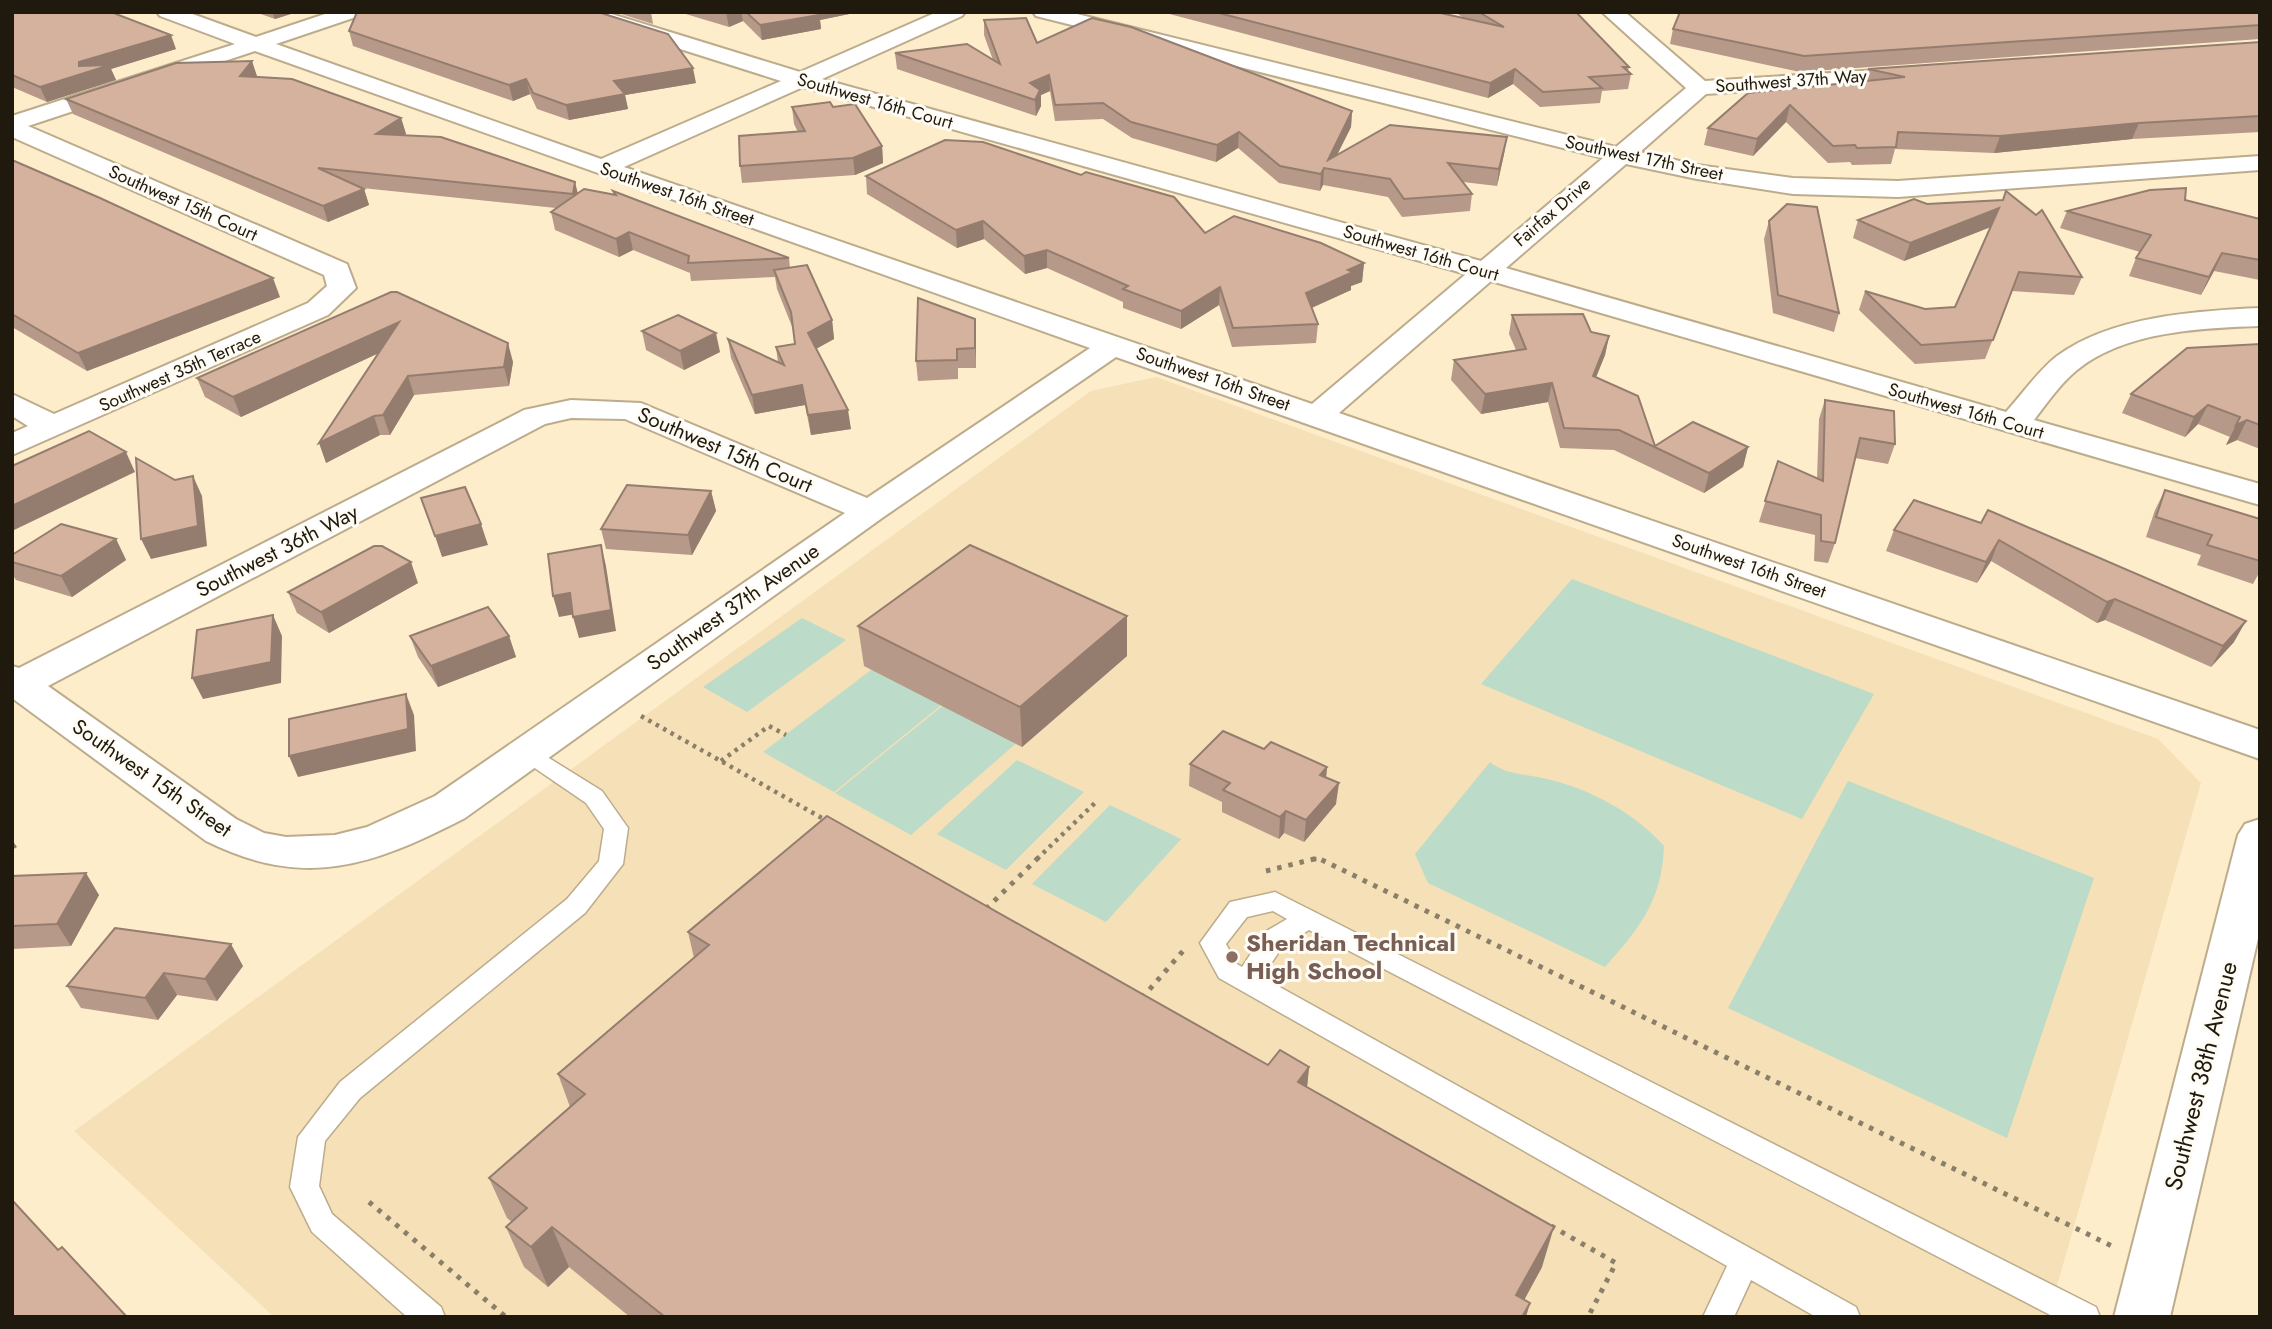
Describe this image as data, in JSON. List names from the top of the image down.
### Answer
{
  "streets": {
    "street": [
      "Southwest 37th Way",
      "Southwest 16th Court",
      "Southwest 17th Street",
      "Southwest 16th Street",
      "Southwest 15th Court",
      "Fairfax Drive",
      "Southwest 35th Terrace",
      "Southwest 36th Way",
      "Southwest 37th Avenue",
      "Southwest 15th Street",
      "Southwest 38th Avenue"
    ]
  },
  "crossings": [
    ["Southwest 37th Way", "Fairfax Drive"],
    ["Southwest 16th Court", "Fairfax Drive"],
    ["Southwest 17th Street", "Fairfax Drive"],
    ["Southwest 16th Street", "Fairfax Drive"],
    ["Southwest 16th Street", "Southwest 37th Avenue"],
    ["Southwest 15th Court", "Southwest 35th Terrace"],
    ["Southwest 15th Court", "Southwest 36th Way"],
    ["Southwest 15th Court", "Southwest 37th Avenue"],
    ["Southwest 36th Way", "Southwest 15th Street"],
    ["Southwest 37th Avenue", "Southwest 15th Street"]
  ],
  "places": ["Sheridan Technical High School"]
}
